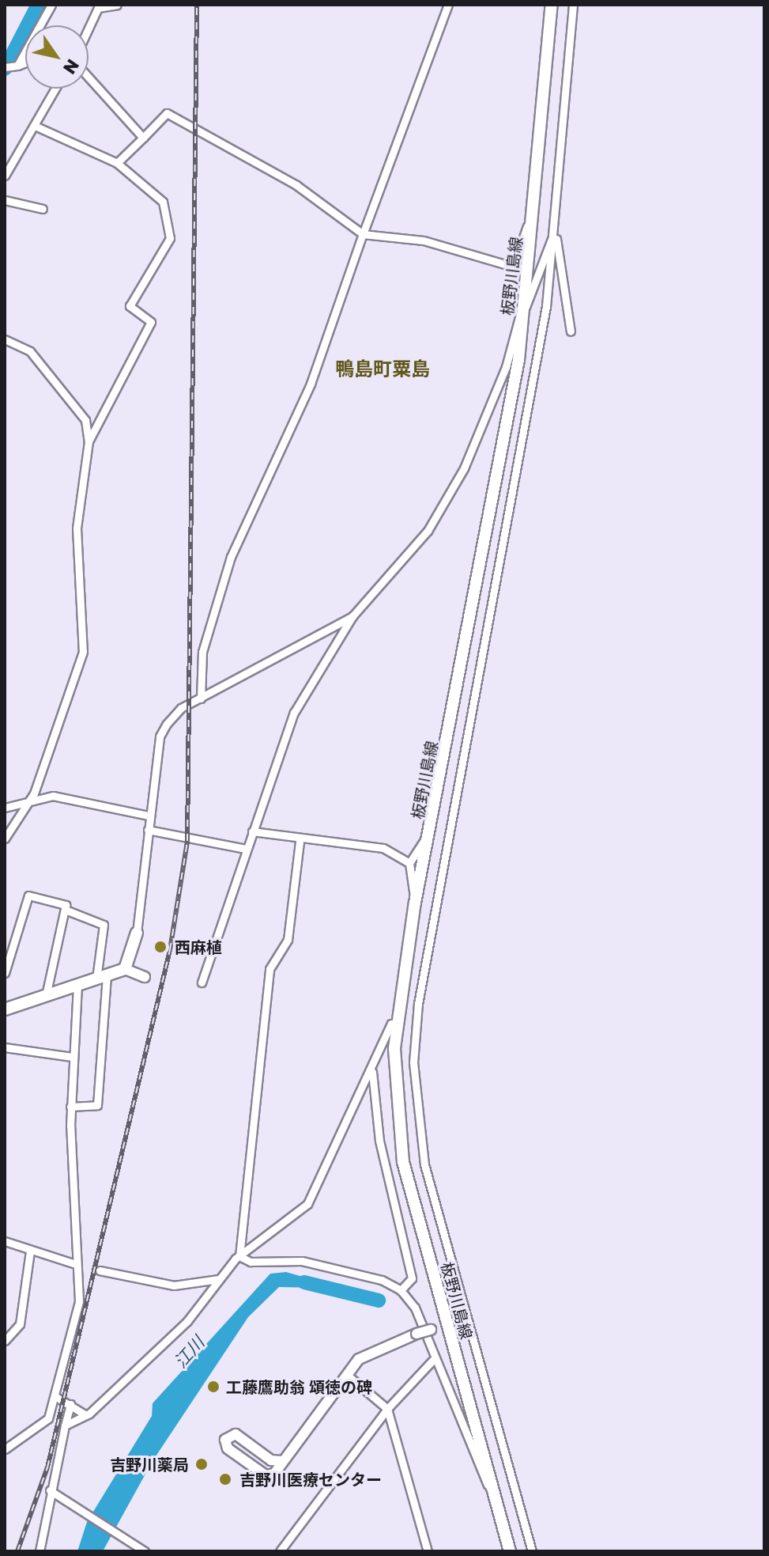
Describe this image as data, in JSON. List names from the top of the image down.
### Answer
{
  "streets": {
    "main road": ["板野川島線"]
  },
  "districts": ["鴨島町粟島"],
  "water": ["江川"],
  "places": [
    "西麻植",
    "工藤鷹助翁 頌徳の碑",
    "吉野川薬局",
    "吉野川医療センター"
  ],
  "north": "bottom right"
}
